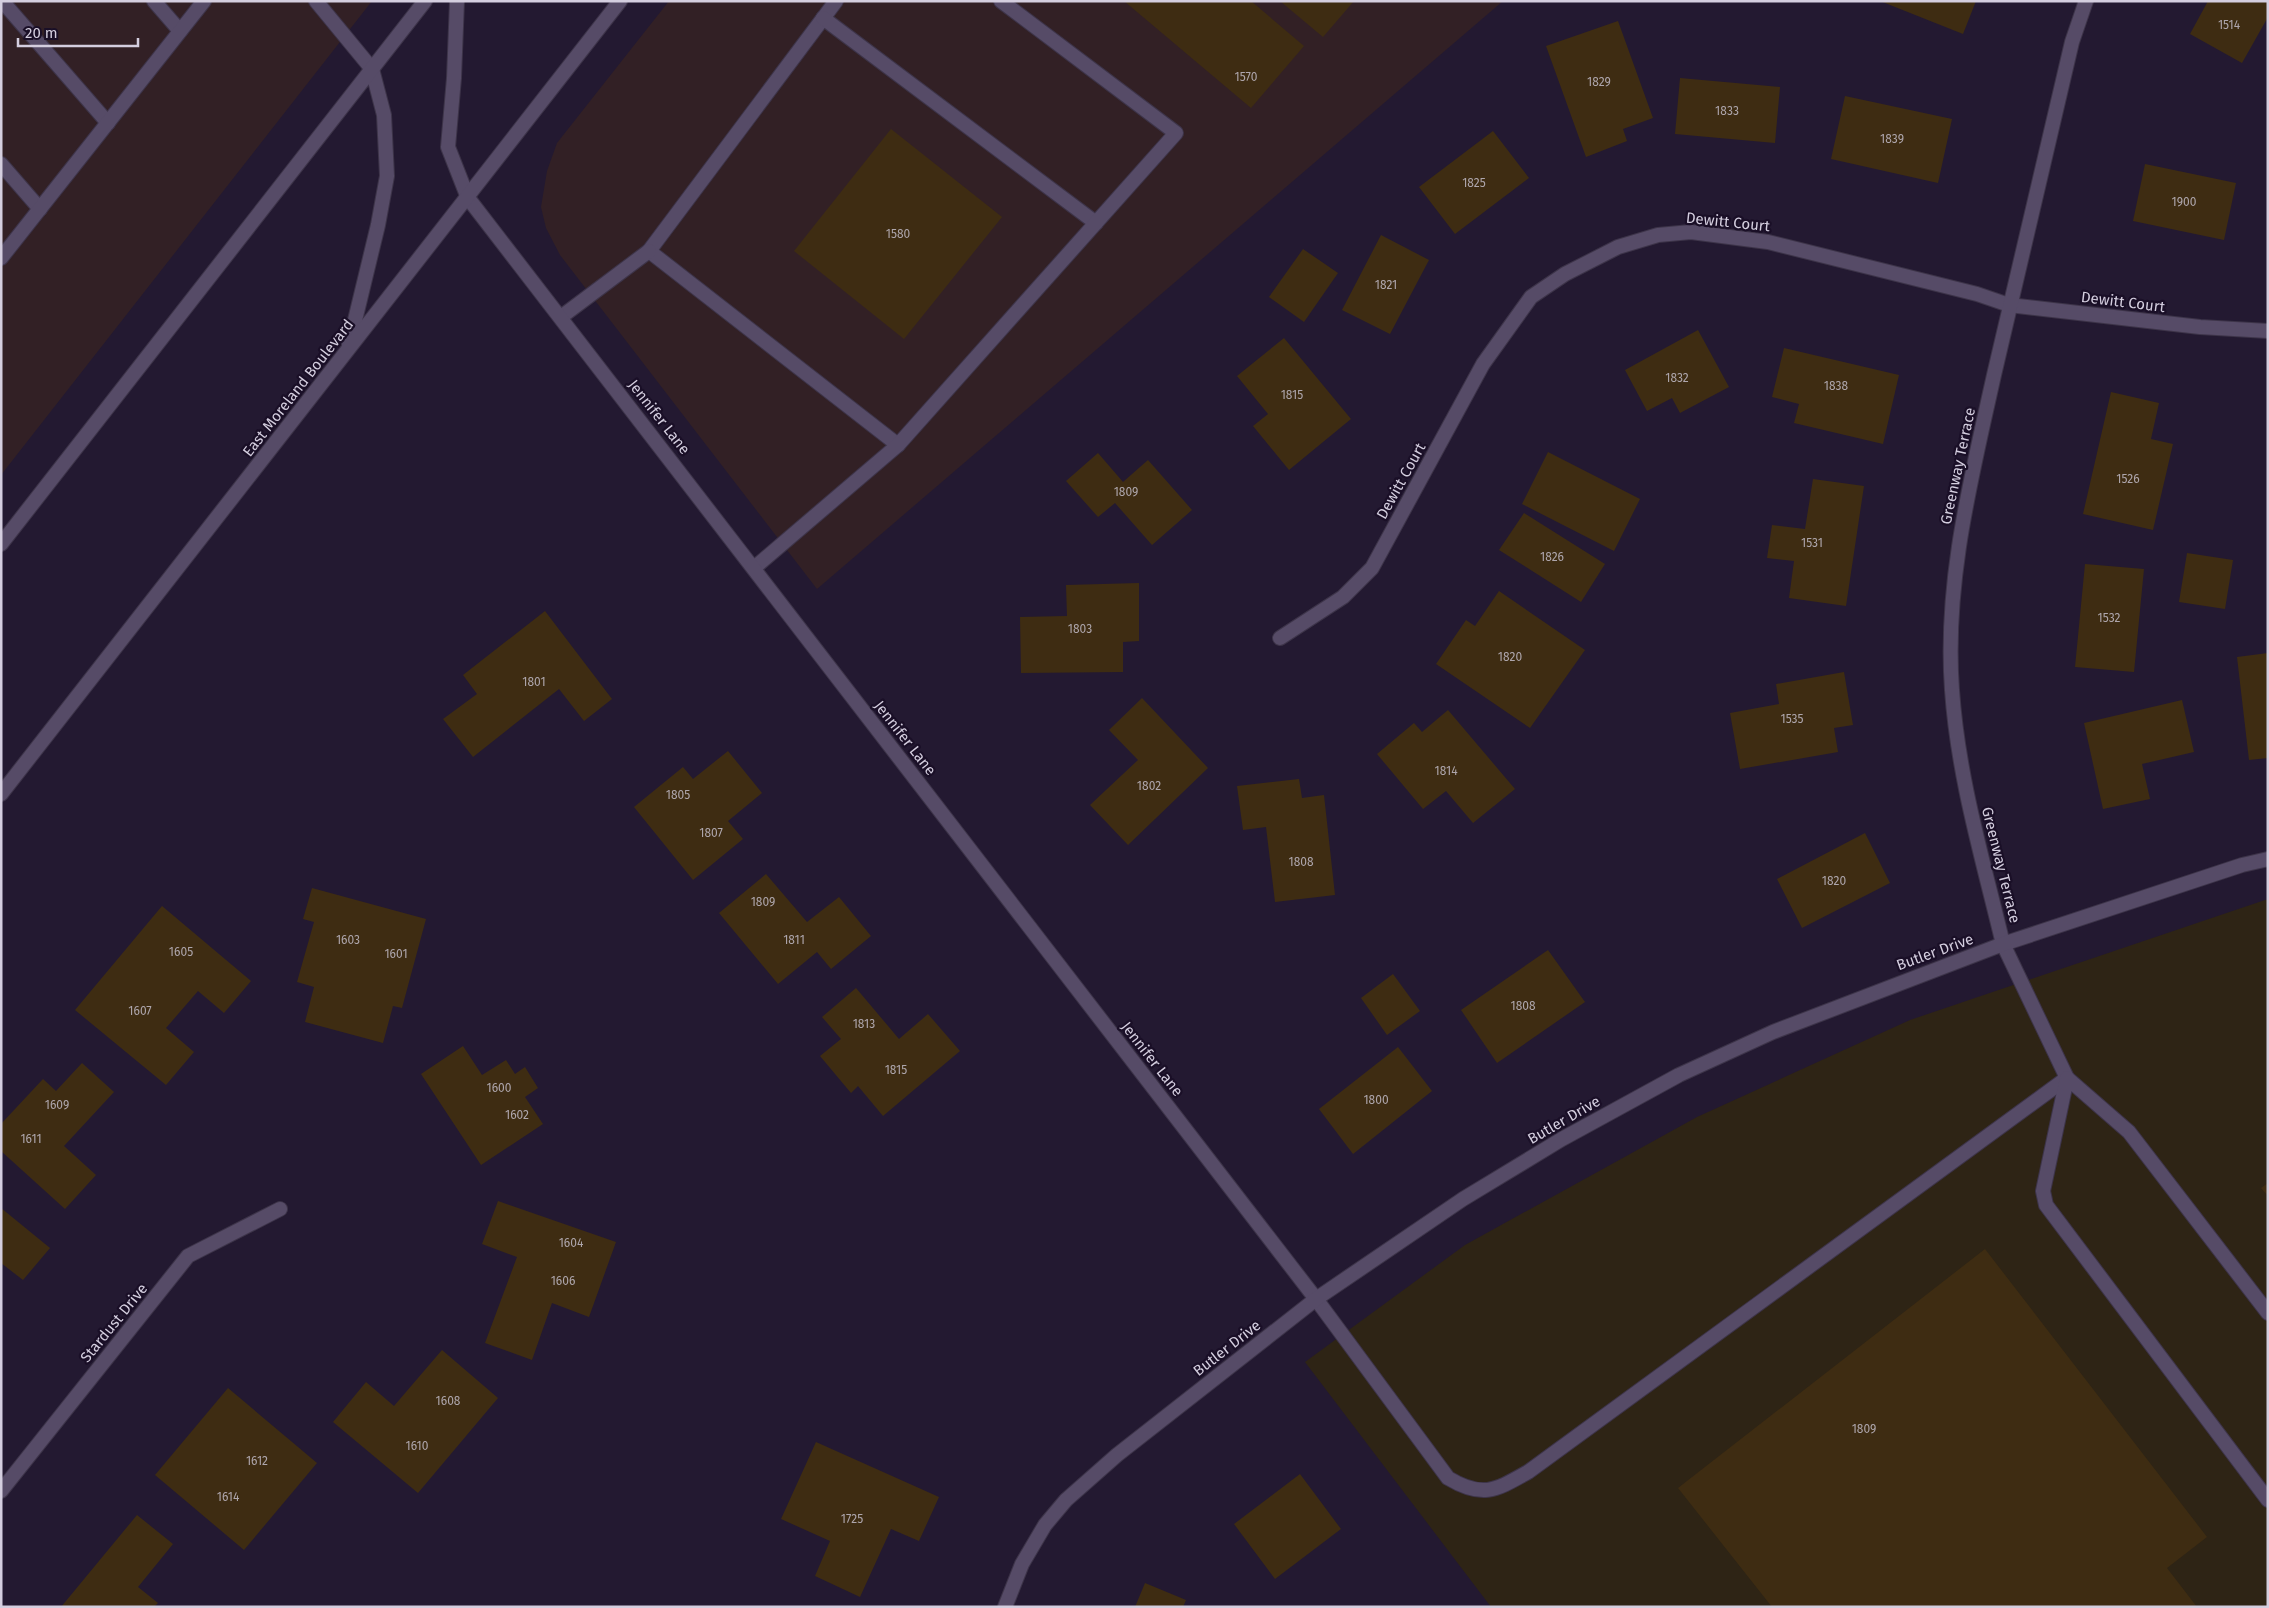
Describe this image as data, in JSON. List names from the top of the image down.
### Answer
{
  "streets": {
    "street": [
      "Dewitt Court",
      "East Moreland Boulevard",
      "Jennifer Lane",
      "Greenway Terrace",
      "Butler Drive",
      "Stardust Drive"
    ]
  },
  "crossings": [
    ["Dewitt Court", "Greenway Terrace"],
    ["East Moreland Boulevard", "Jennifer Lane"],
    ["Jennifer Lane", "Greenway Terrace"],
    ["Jennifer Lane", "Butler Drive"],
    ["Greenway Terrace", "Butler Drive"]
  ],
  "house_numbers": [
    "1514",
    "1570",
    "1829",
    "1833",
    "1839",
    "1825",
    "1900",
    "1580",
    "1821",
    "1832",
    "1838",
    "1815",
    "1526",
    "1809",
    "1531",
    "1826",
    "1532",
    "1803",
    "1820",
    "1801",
    "1535",
    "1814",
    "1802",
    "1805",
    "1807",
    "1808",
    "1820",
    "1809",
    "1603",
    "1811",
    "1605",
    "1601",
    "1808",
    "1607",
    "1813",
    "1815",
    "1600",
    "1800",
    "1609",
    "1602",
    "1611",
    "1604",
    "1606",
    "1608",
    "1809",
    "1610",
    "1612",
    "1614",
    "1725"
  ],
  "scale_bar": "20 m"
}
